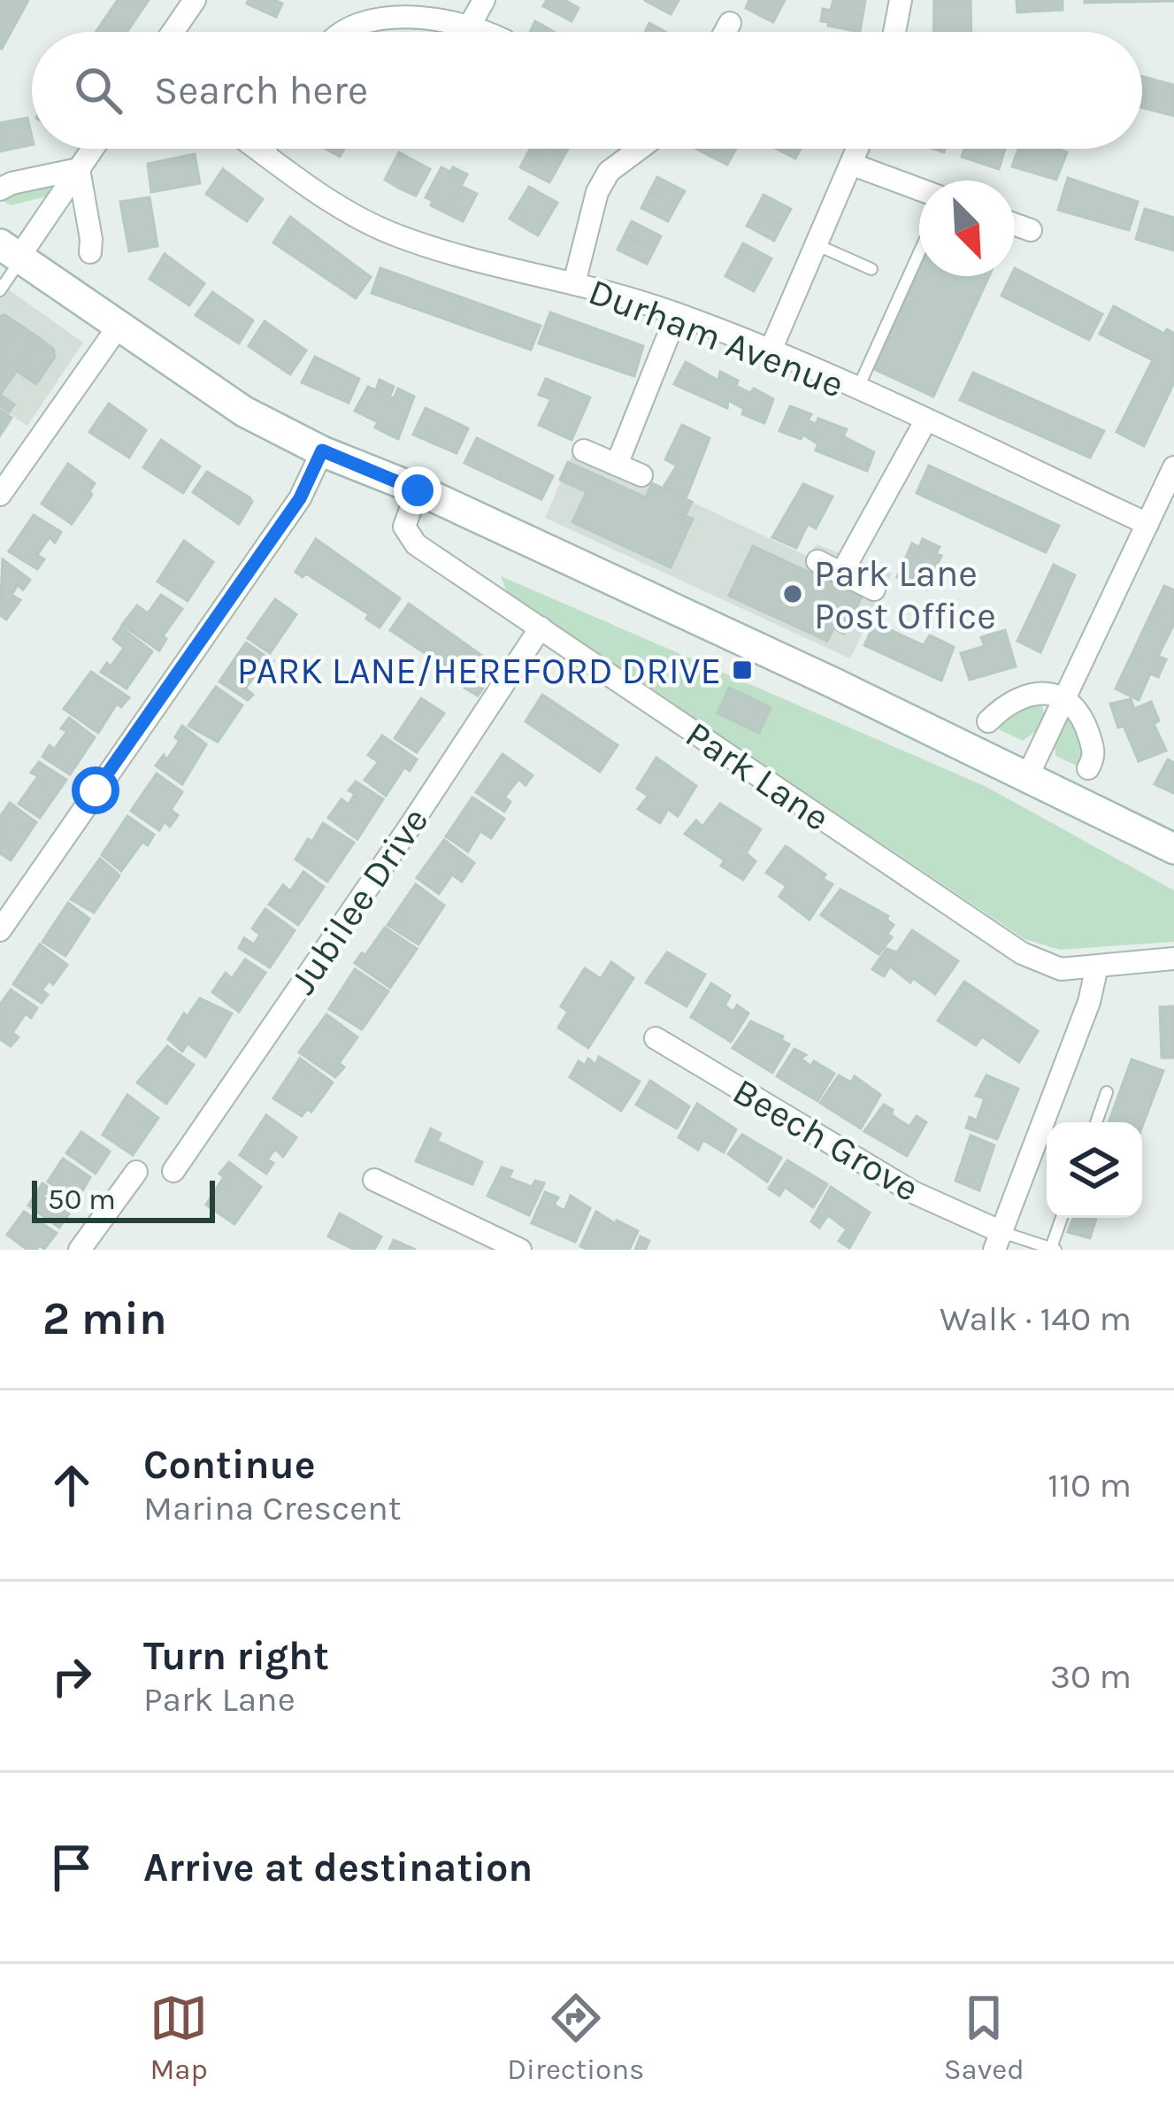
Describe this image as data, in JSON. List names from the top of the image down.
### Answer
{
  "streets": {
    "street": [
      "Durham Avenue",
      "Park Lane",
      "Jubilee Drive",
      "Beech Grove"
    ]
  },
  "crossings": [
    ["Park Lane", "Jubilee Drive"]
  ],
  "places": {
    "other": ["Park Lane Post Office"],
    "transit": ["PARK LANE/HEREFORD DRIVE"]
  },
  "scale_bar": "50 m",
  "north": "bottom right",
  "page": {
    "search": "Search here",
    "scale": "50 m",
    "heading": ["2 min", "Walk · 140 m"],
    "list": [
      ["Continue", "Marina Crescent", "110 m"],
      ["Turn right", "Park Lane", "30 m"],
      "Arrive at destination"
    ],
    "nav": ["Map", "Directions", "Saved"]
  }
}
